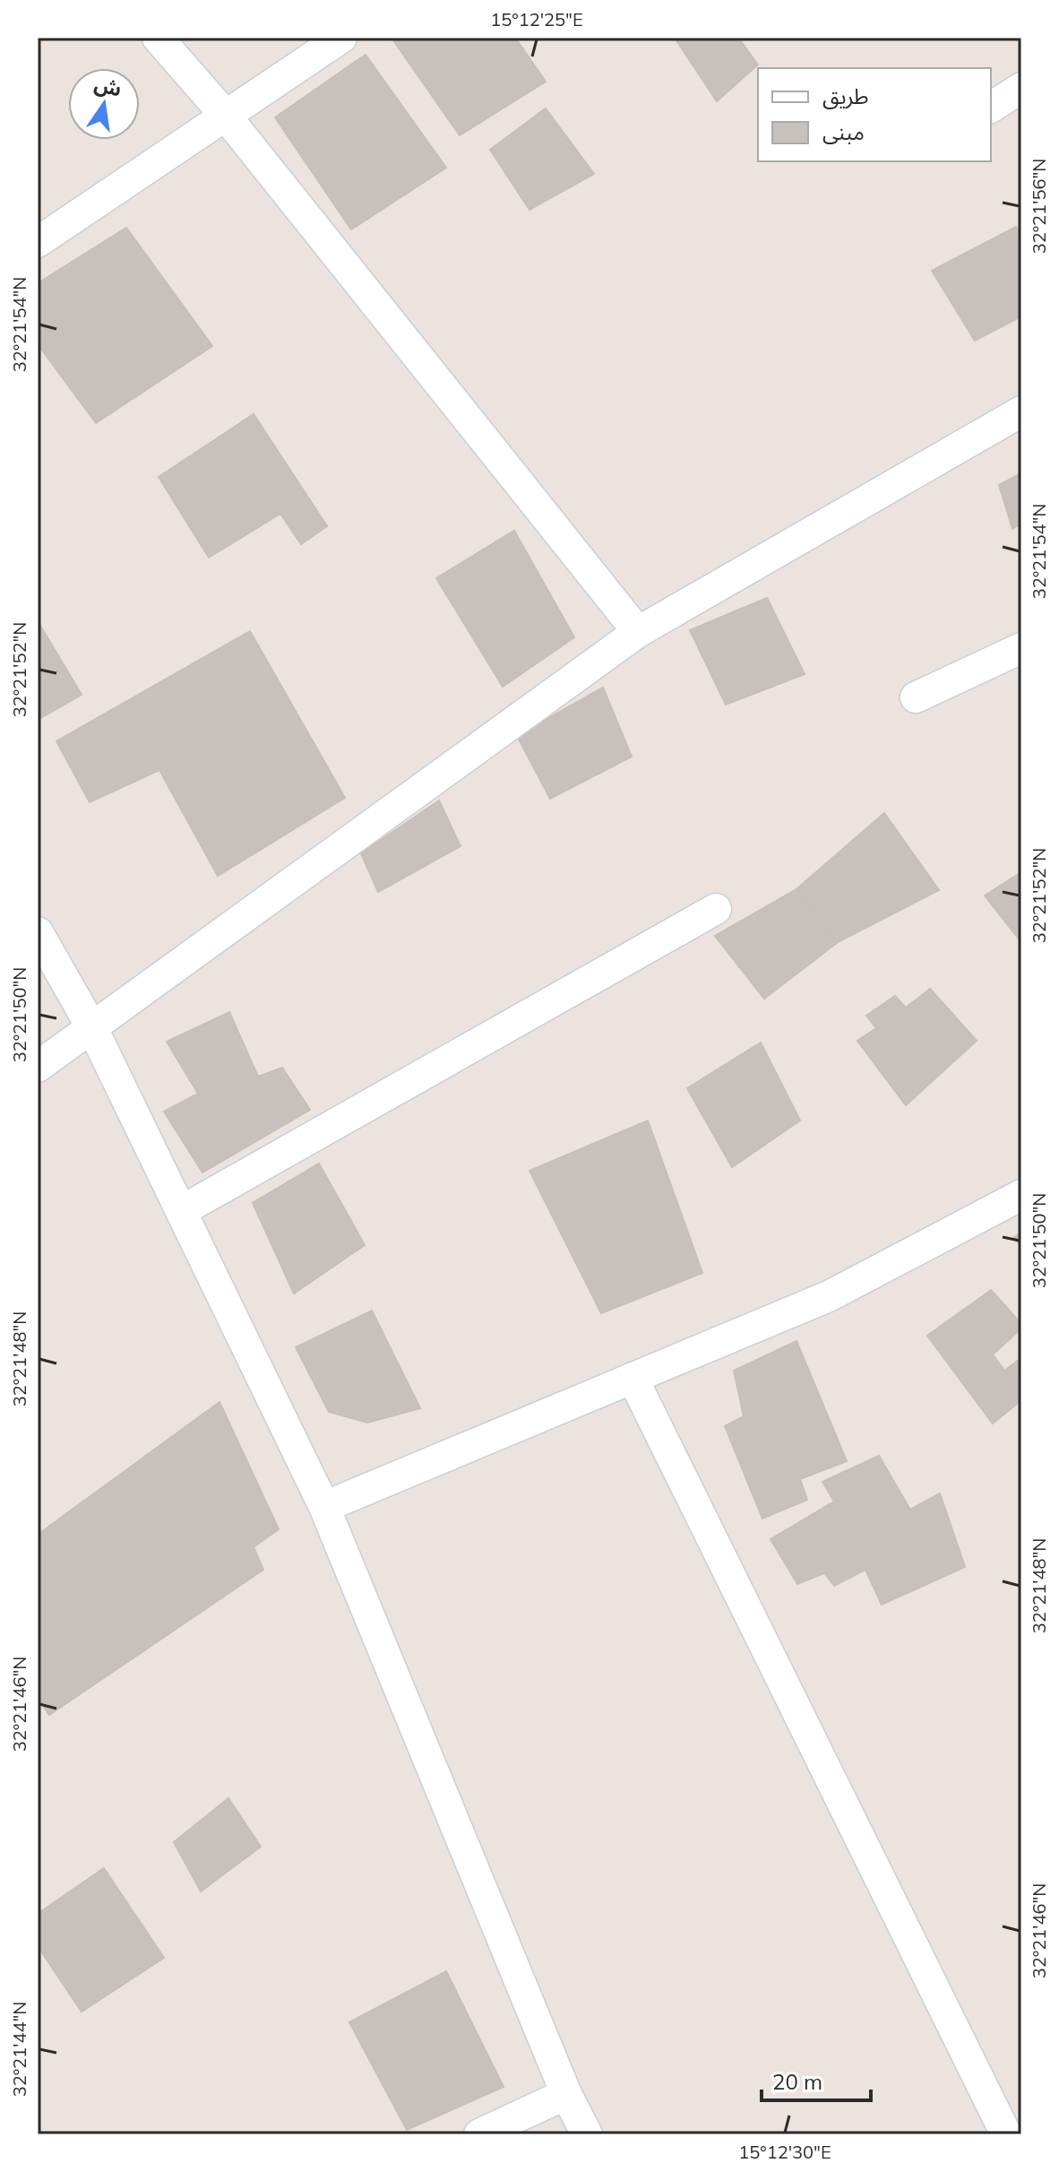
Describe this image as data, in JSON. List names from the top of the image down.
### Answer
{
  "legend": ["طريق", "مبنى"],
  "scale_bar": "20 m",
  "north": "top",
  "coordinates": [
    "15°12'25\"E",
    "32°21'56\"N",
    "32°21'54\"N",
    "32°21'52\"N",
    "32°21'50\"N",
    "32°21'48\"N",
    "32°21'46\"N",
    "32°21'44\"N",
    "15°12'30\"E"
  ]
}
